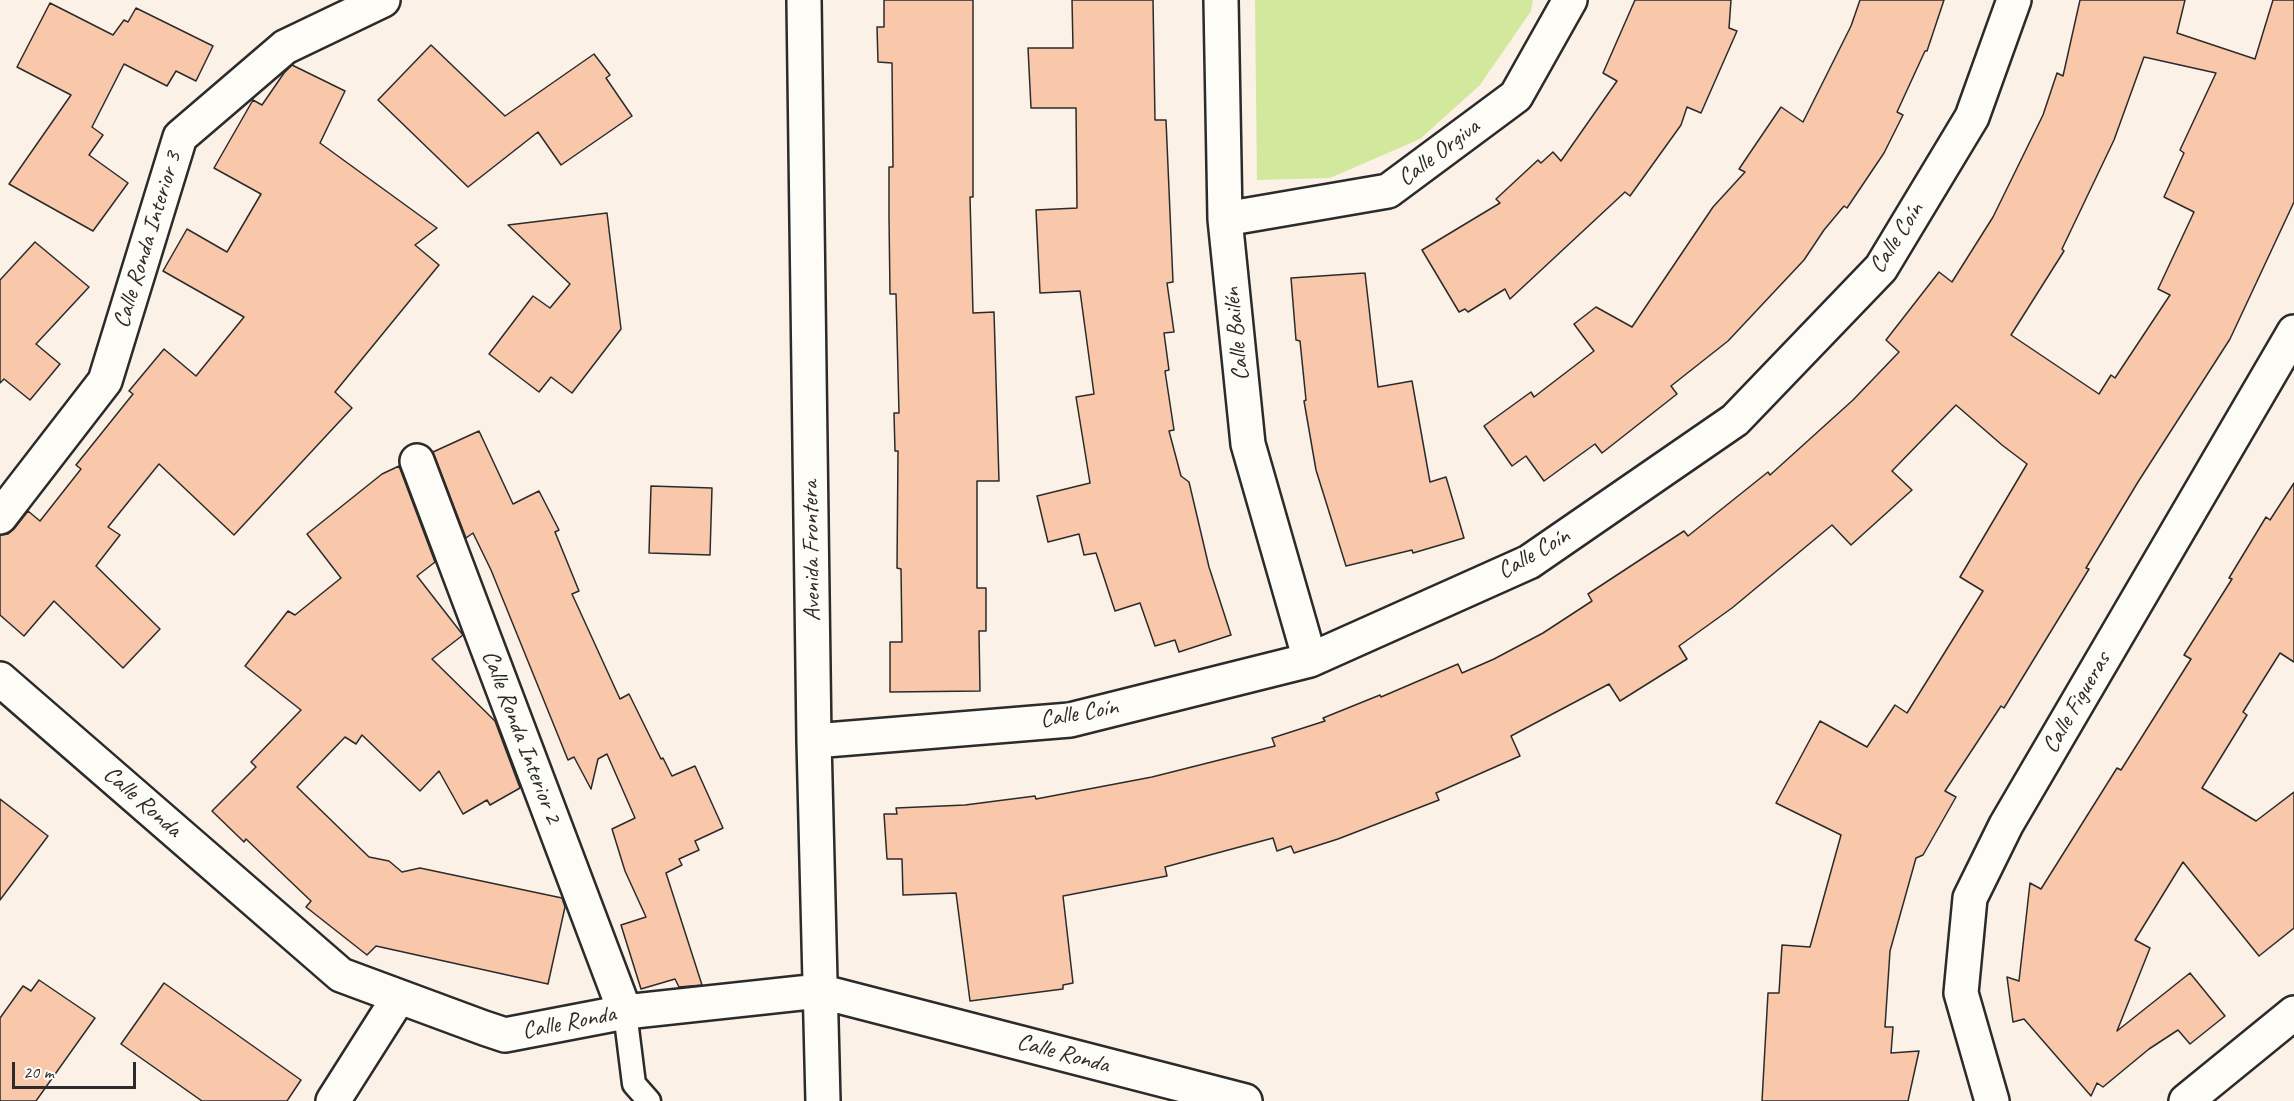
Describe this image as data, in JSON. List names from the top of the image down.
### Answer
{
  "streets": {
    "street": [
      "Calle Orgiva",
      "Calle Coín",
      "Calle Ronda Interior 3",
      "Calle Bailén",
      "Avenida Frontera",
      "Calle Figueras",
      "Calle Ronda Interior 2",
      "Calle Ronda"
    ]
  },
  "crossings": [
    ["Calle Orgiva", "Calle Bailén"],
    ["Calle Coín", "Calle Bailén"],
    ["Calle Coín", "Avenida Frontera"],
    ["Avenida Frontera", "Calle Ronda"],
    ["Calle Ronda Interior 2", "Calle Ronda"]
  ],
  "scale_bar": "20 m"
}
